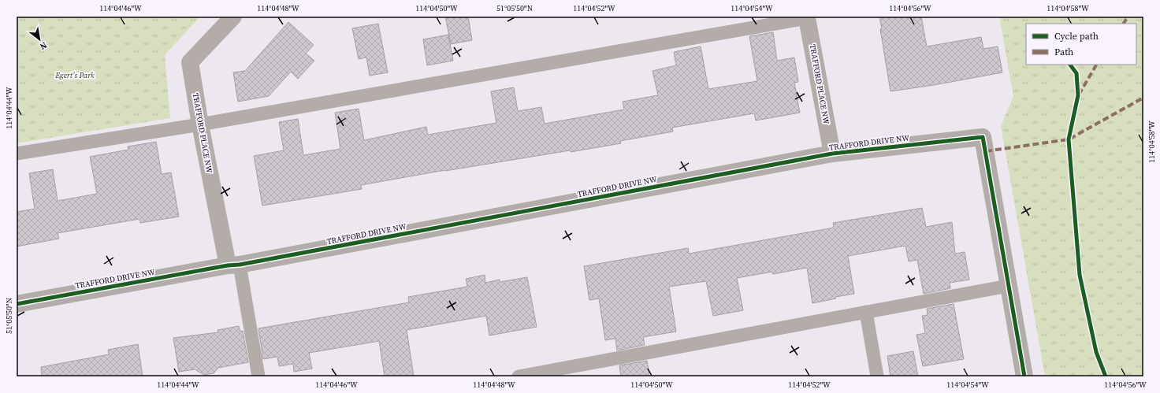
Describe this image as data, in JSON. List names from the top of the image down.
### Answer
{
  "streets": {
    "street": ["TRAFFORD PLACE NW", "TRAFFORD DRIVE NW"]
  },
  "crossings": [
    ["TRAFFORD PLACE NW", "TRAFFORD DRIVE NW"]
  ],
  "parks": ["Egert's Park"],
  "legend": ["Cycle path", "Path"],
  "north": "bottom right",
  "coordinates": [
    "114°04'46\"W",
    "114°04'48\"W",
    "114°04'50\"W",
    "51°05'50\"N",
    "114°04'52\"W",
    "114°04'54\"W",
    "114°04'56\"W",
    "114°04'58\"W",
    "114°04'44\"W"
  ]
}
